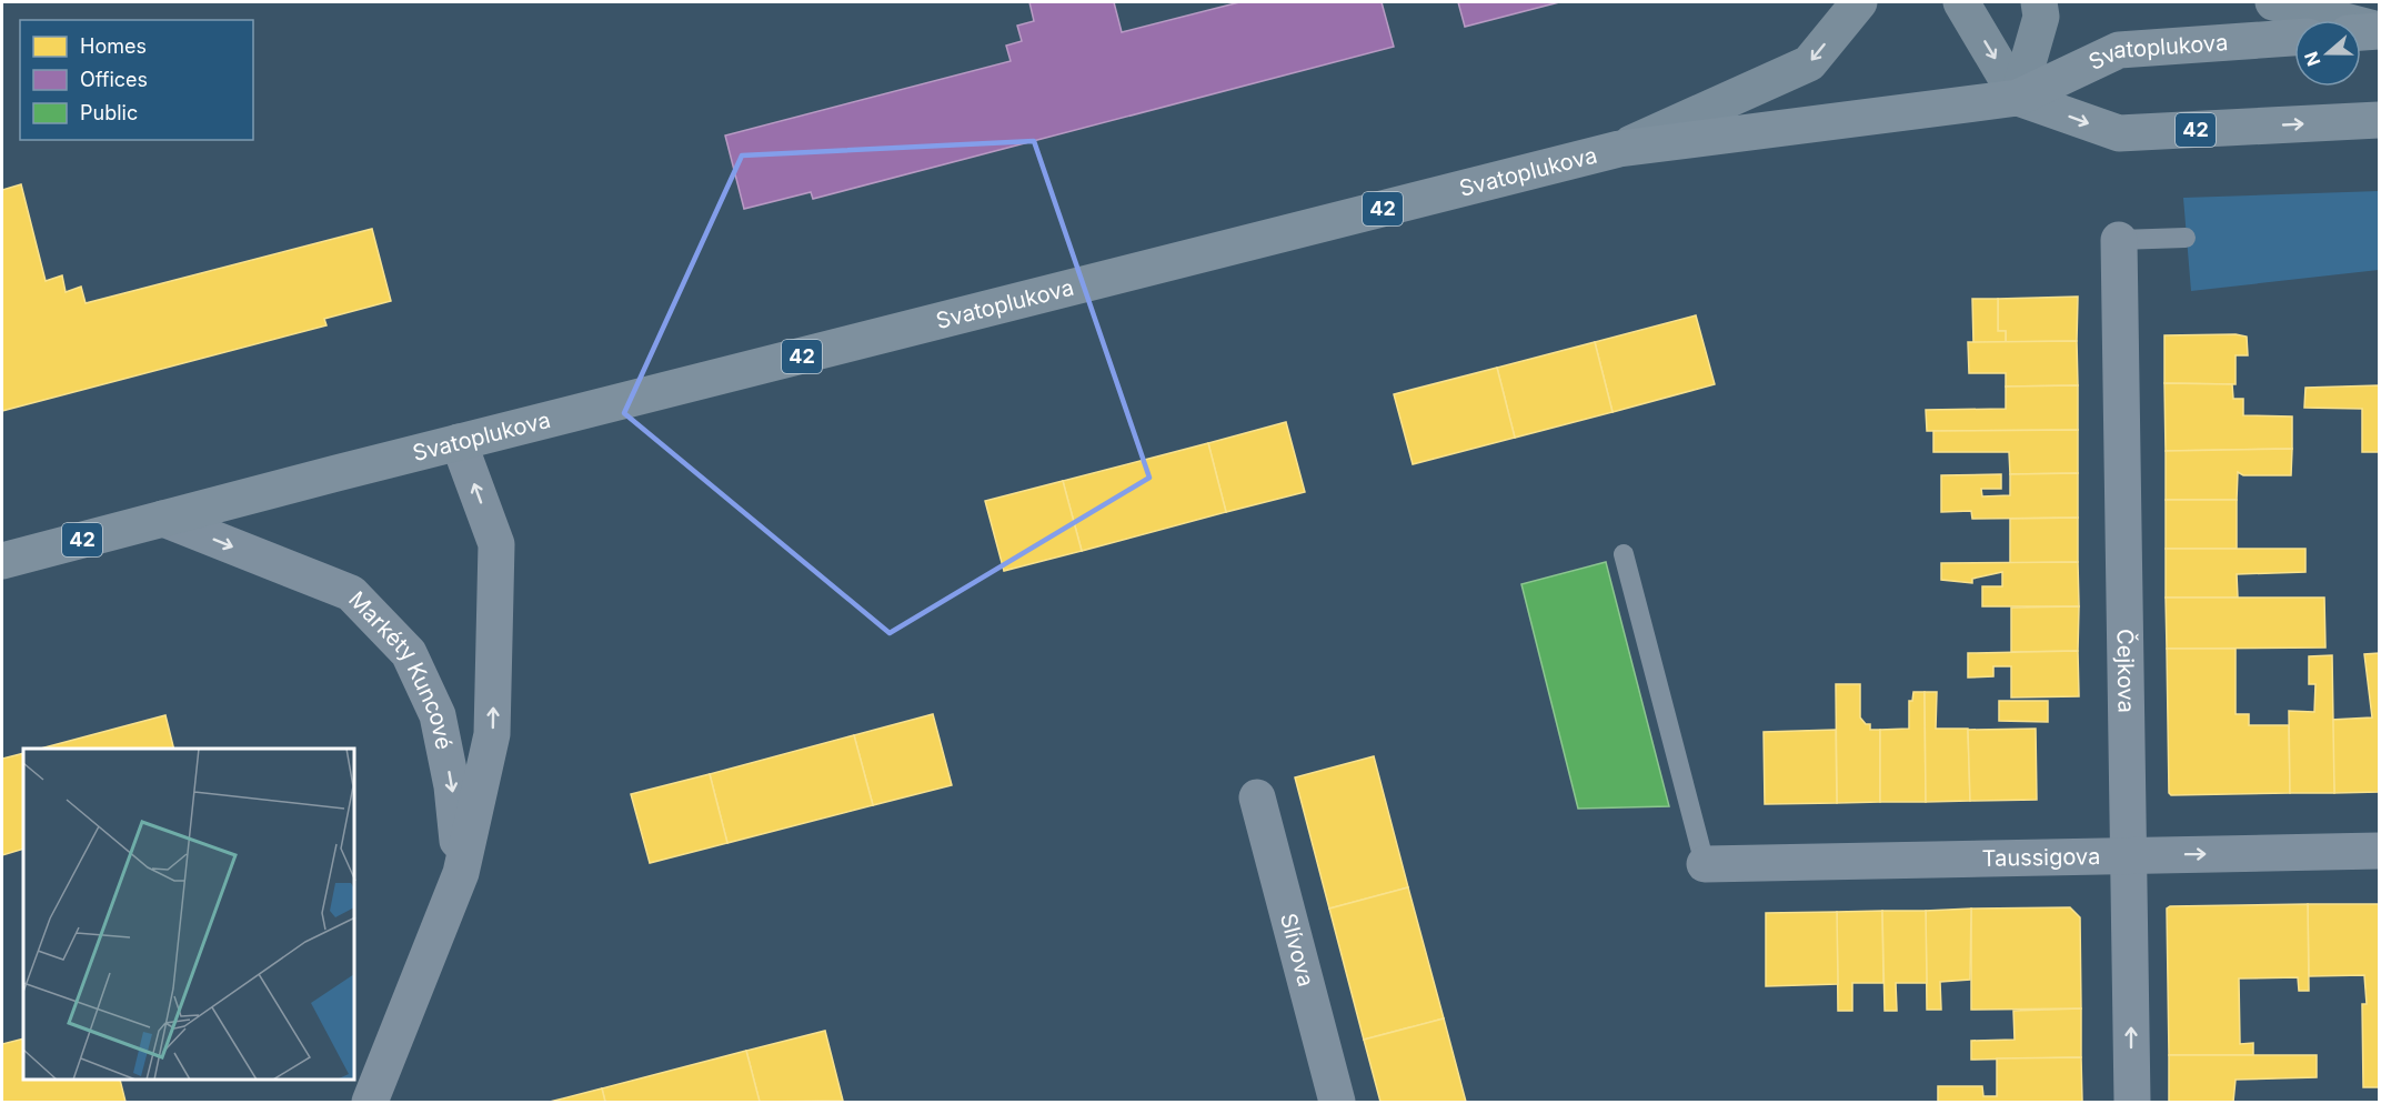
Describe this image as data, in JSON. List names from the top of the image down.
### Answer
{
  "streets": {
    "main road": ["Svatoplukova", "42"],
    "street": [
      "Čejkova",
      "Markéty Kuncové",
      "Taussigova",
      "Slívova"
    ]
  },
  "crossings": [
    ["Svatoplukova", "Markéty Kuncové"],
    ["Čejkova", "Taussigova"]
  ],
  "one_way": ["Taussigova"],
  "legend": ["Homes", "Offices", "Public"],
  "north": "left"
}
